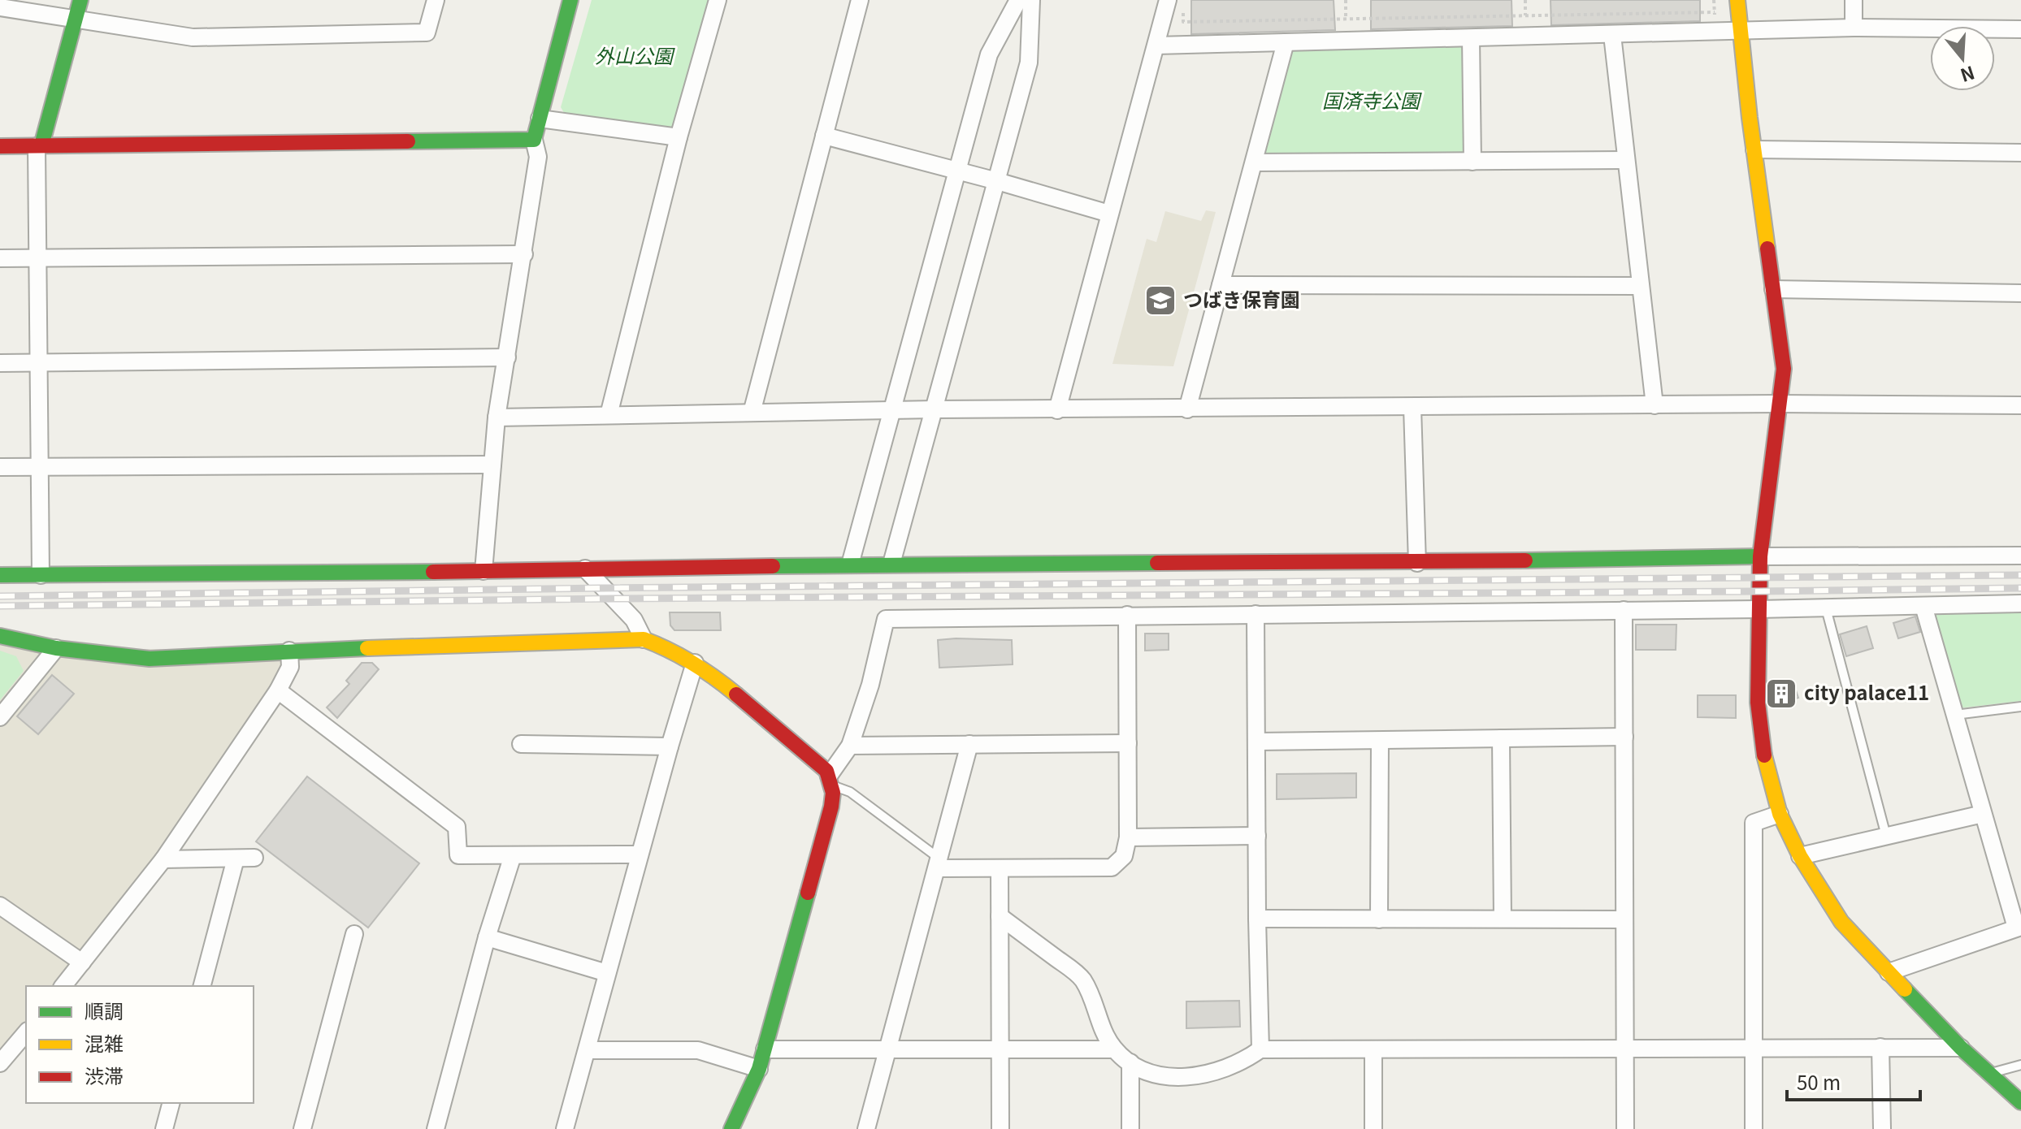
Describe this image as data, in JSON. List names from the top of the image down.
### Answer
{
  "parks": ["外山公園", "国済寺公園"],
  "places": {
    "school or university": ["つばき保育園"],
    "building": ["city palace11"]
  },
  "legend": ["順調", "混雑", "渋滞"],
  "scale_bar": "50 m",
  "north": "bottom"
}
